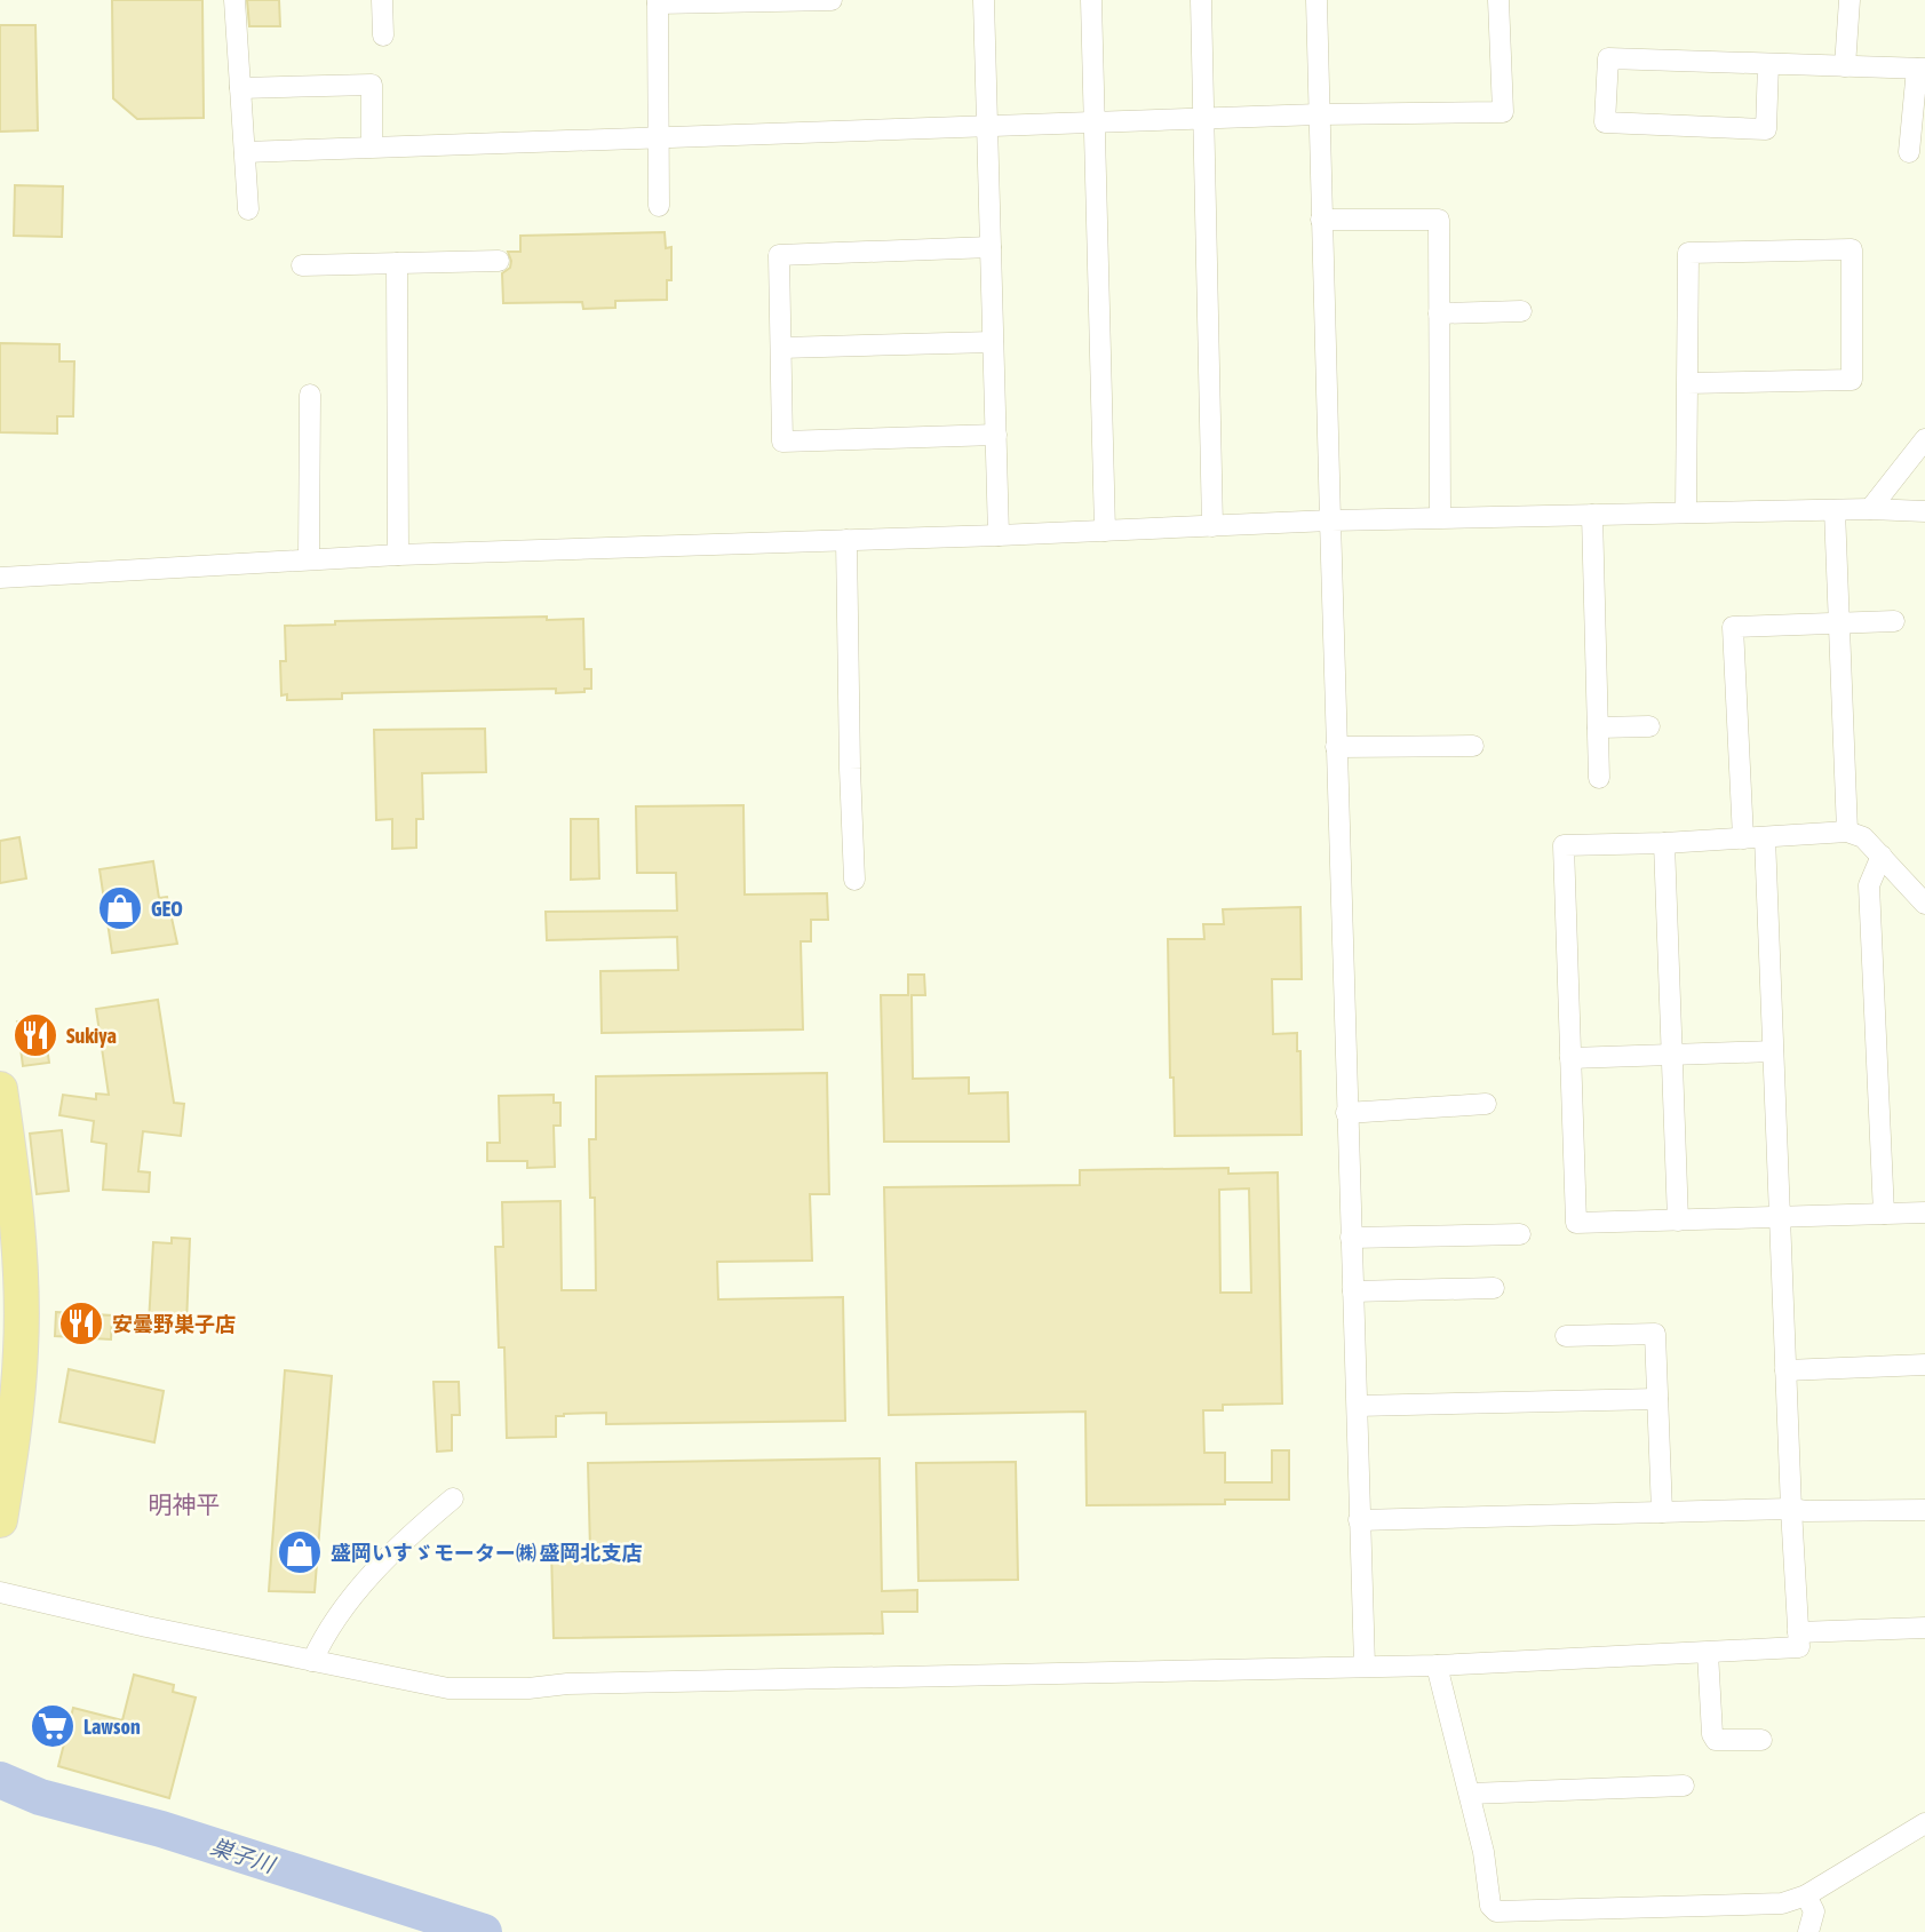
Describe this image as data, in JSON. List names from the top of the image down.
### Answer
{
  "districts": ["明神平"],
  "water": ["巣子川"],
  "places": {
    "shop": ["GEO", "盛岡いすゞモーター㈱ 盛岡北支店"],
    "restaurant": ["Sukiya", "安曇野巣子店"],
    "supermarket": ["Lawson"]
  }
}
